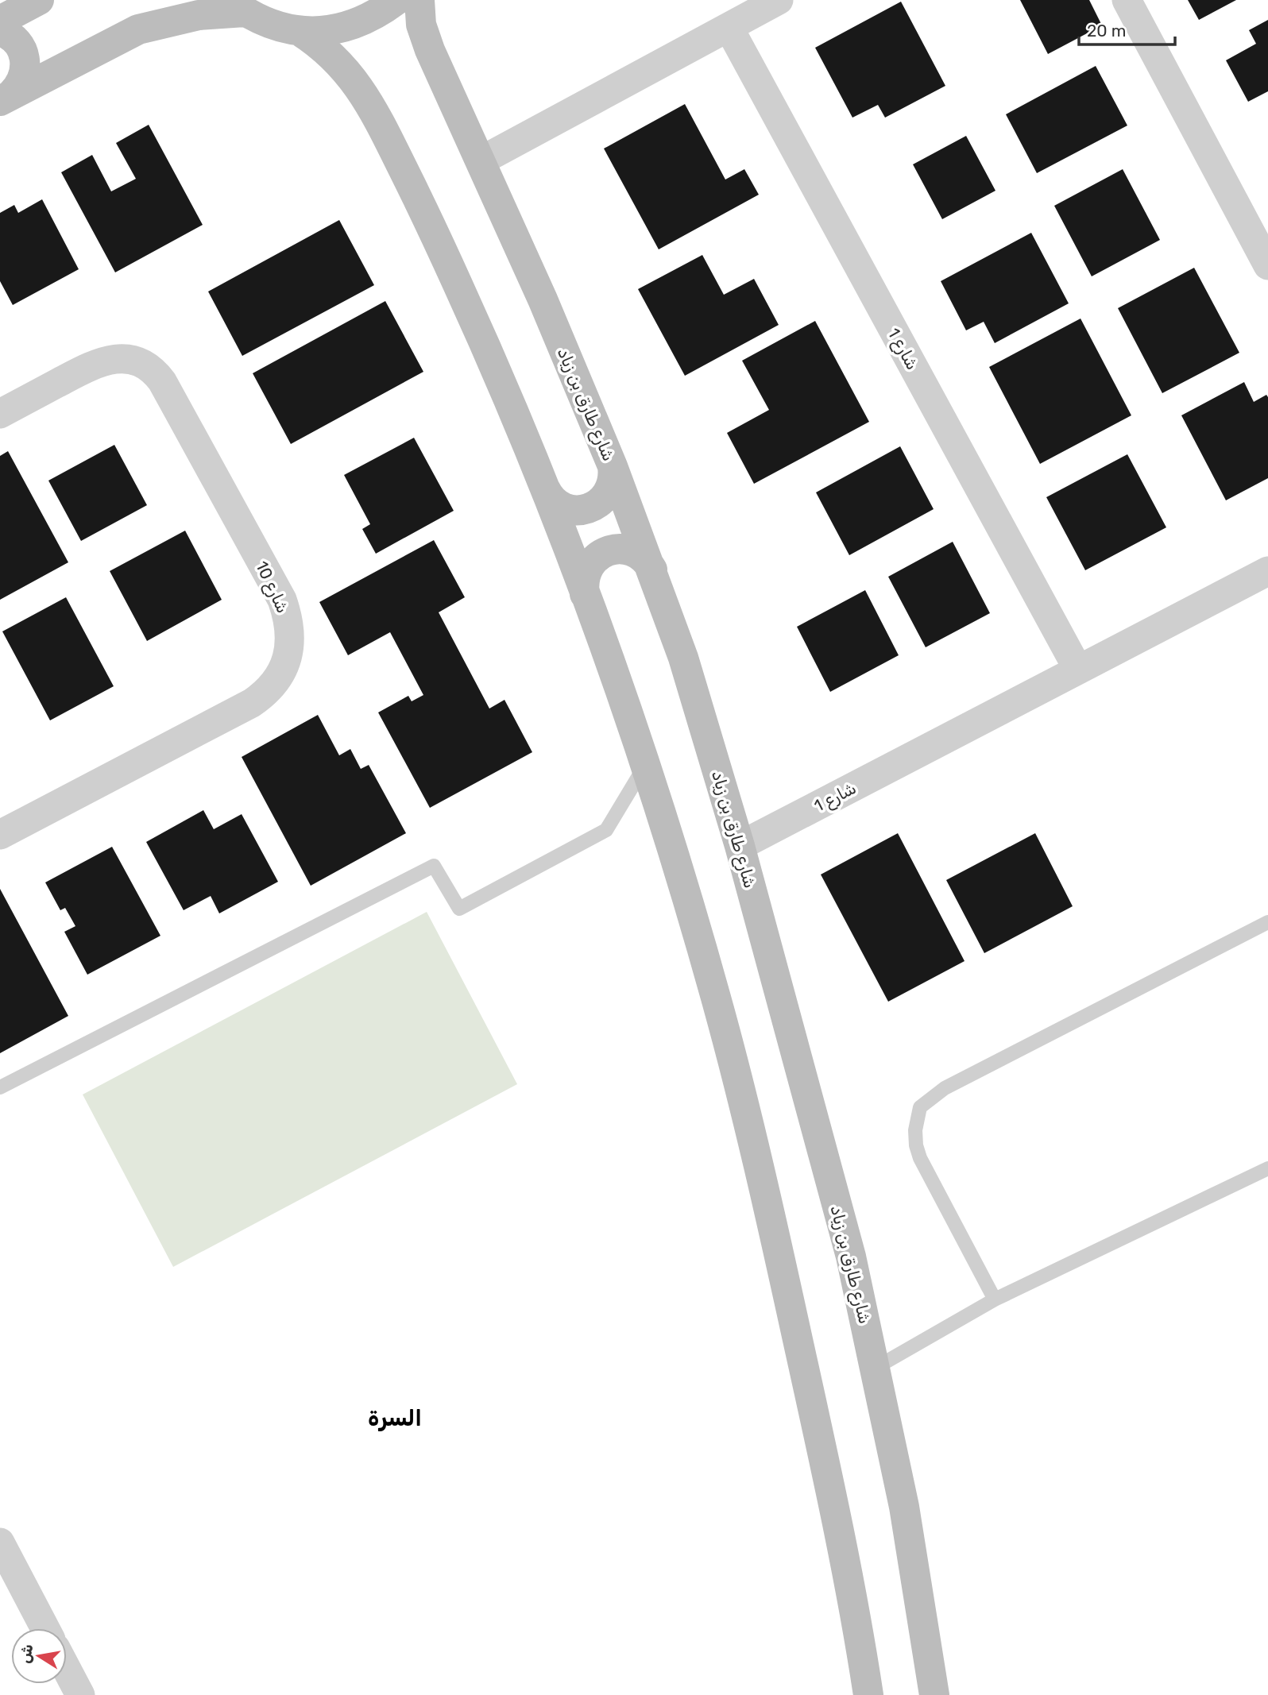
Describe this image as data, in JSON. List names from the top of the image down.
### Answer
{
  "streets": {
    "main road": ["شارع طارق بن زياد"],
    "street": ["شارع 1", "شارع 10"]
  },
  "crossings": [
    ["شارع 1", "شارع طارق بن زياد"]
  ],
  "districts": ["السرة"],
  "scale_bar": "20 m",
  "north": "left"
}
